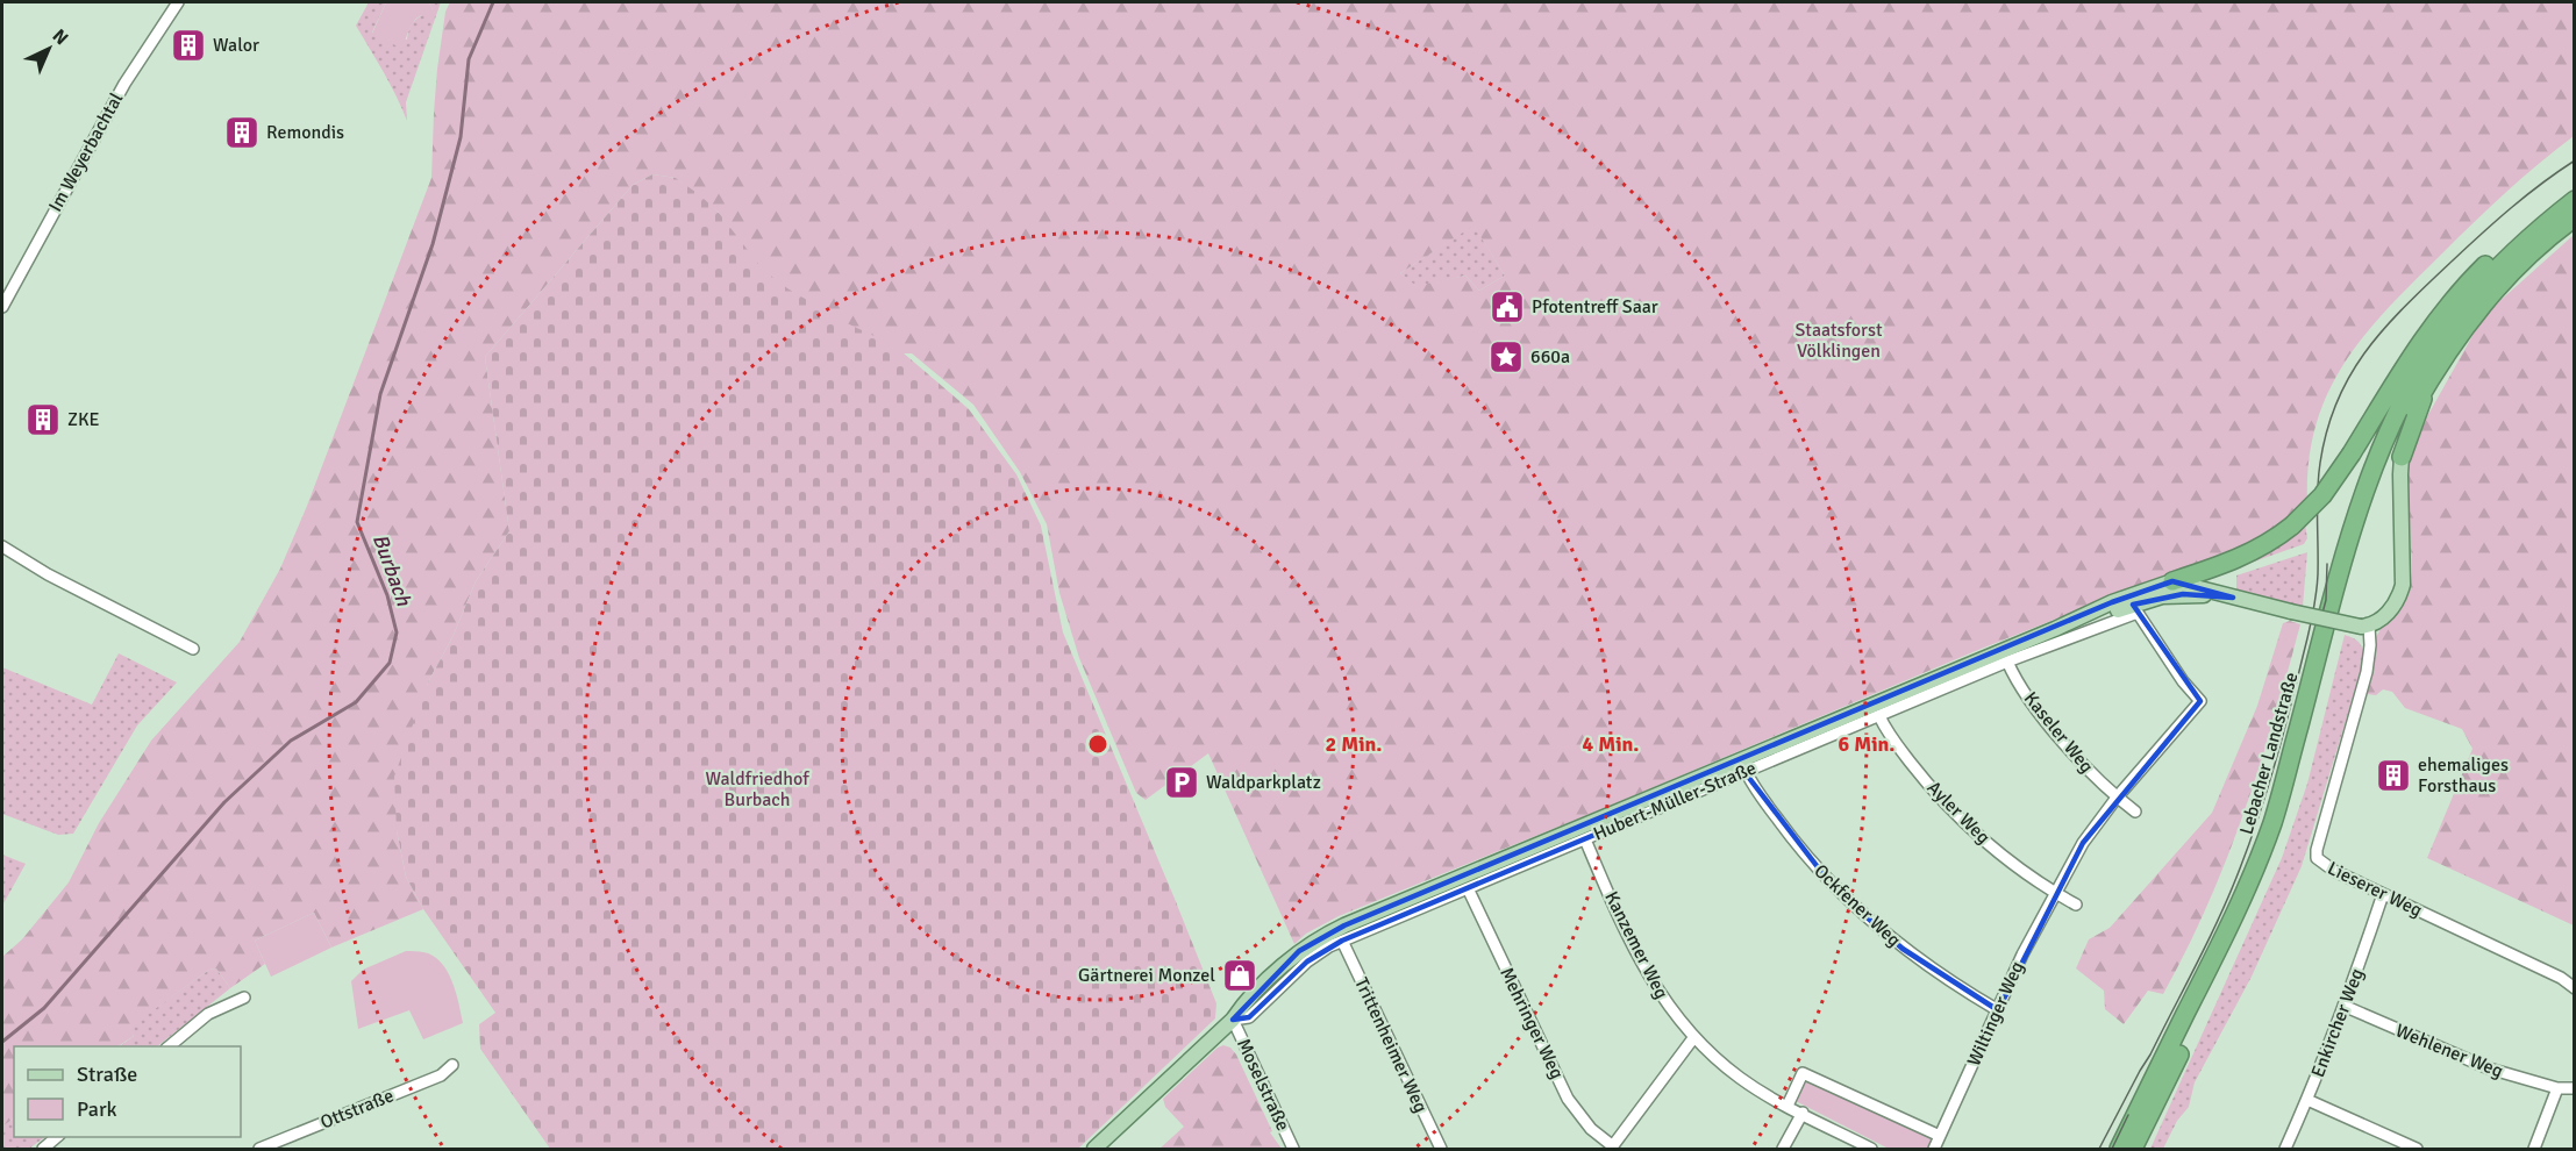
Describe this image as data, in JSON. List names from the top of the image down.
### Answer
{
  "streets": {
    "highway": ["Lebacher Landstraße"],
    "main road": ["Hubert-Müller-Straße"],
    "street": [
      "Im Weyerbachtal",
      "Kaseler Weg",
      "Ayler Weg",
      "Lieserer Weg",
      "Ockfener Weg",
      "Kanzemer Weg",
      "Wiltinger Weg",
      "Mehringer Weg",
      "Enkircher Weg",
      "Trittenheimer Weg",
      "Wehlener Weg",
      "Moselstraße",
      "Ottstraße"
    ]
  },
  "crossings": [
    ["Kaseler Weg", "Hubert-Müller-Straße"],
    ["Kaseler Weg", "Wiltinger Weg"],
    ["Hubert-Müller-Straße", "Ayler Weg"],
    ["Hubert-Müller-Straße", "Lieserer Weg"],
    ["Hubert-Müller-Straße", "Ockfener Weg"],
    ["Hubert-Müller-Straße", "Kanzemer Weg"],
    ["Hubert-Müller-Straße", "Wiltinger Weg"],
    ["Hubert-Müller-Straße", "Mehringer Weg"],
    ["Hubert-Müller-Straße", "Trittenheimer Weg"],
    ["Hubert-Müller-Straße", "Moselstraße"],
    ["Ayler Weg", "Wiltinger Weg"],
    ["Lieserer Weg", "Enkircher Weg"],
    ["Ockfener Weg", "Wiltinger Weg"],
    ["Enkircher Weg", "Wehlener Weg"]
  ],
  "water": ["Burbach"],
  "parks": ["Staatsforst Völklingen", "Waldfriedhof Burbach"],
  "places": {
    "building": [
      "Walor",
      "Remondis",
      "ZKE",
      "ehemaliges Forsthaus"
    ],
    "public building": ["Pfotentreff Saar"],
    "place": ["660a"],
    "parking": ["Waldparkplatz"],
    "shop": ["Gärtnerei Monzel"]
  },
  "legend": ["Straße", "Park"],
  "north": "top right",
  "rings": ["2 Min.", "4 Min.", "6 Min."]
}
